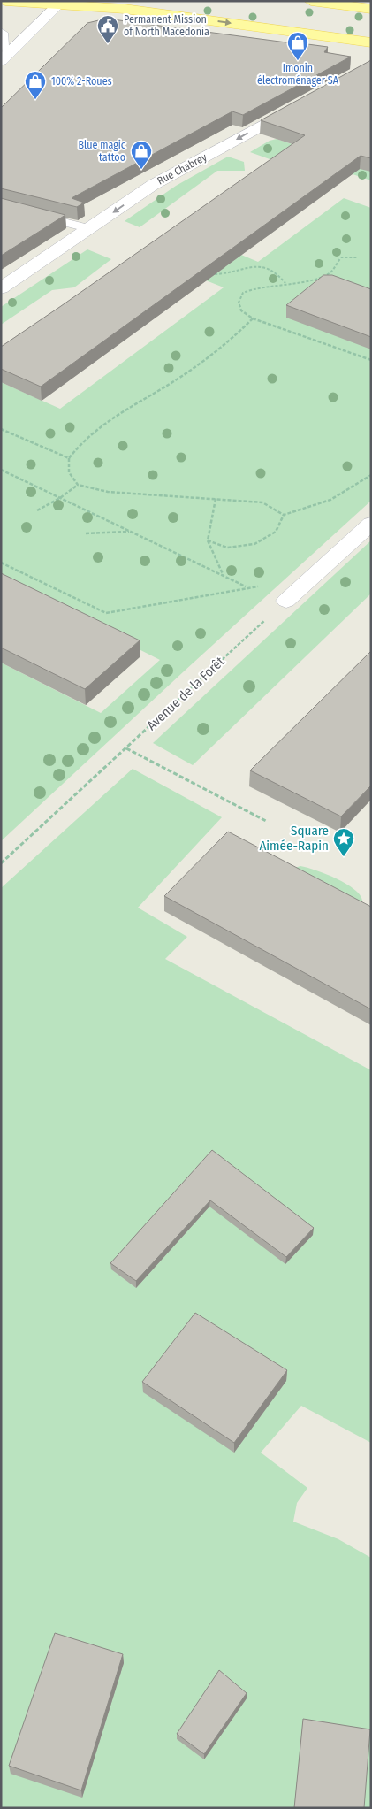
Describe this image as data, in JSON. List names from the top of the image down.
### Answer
{
  "streets": {
    "street": ["Rue Chabrey"],
    "path": ["Avenue de la Forêt"]
  },
  "places": {
    "public building": ["Permanent Mission of North Macedonia"],
    "shop": ["Imonin électroménager SA", "100% 2-Roues", "Blue magic tattoo"],
    "place": ["Square Aimée-Rapin"]
  }
}
